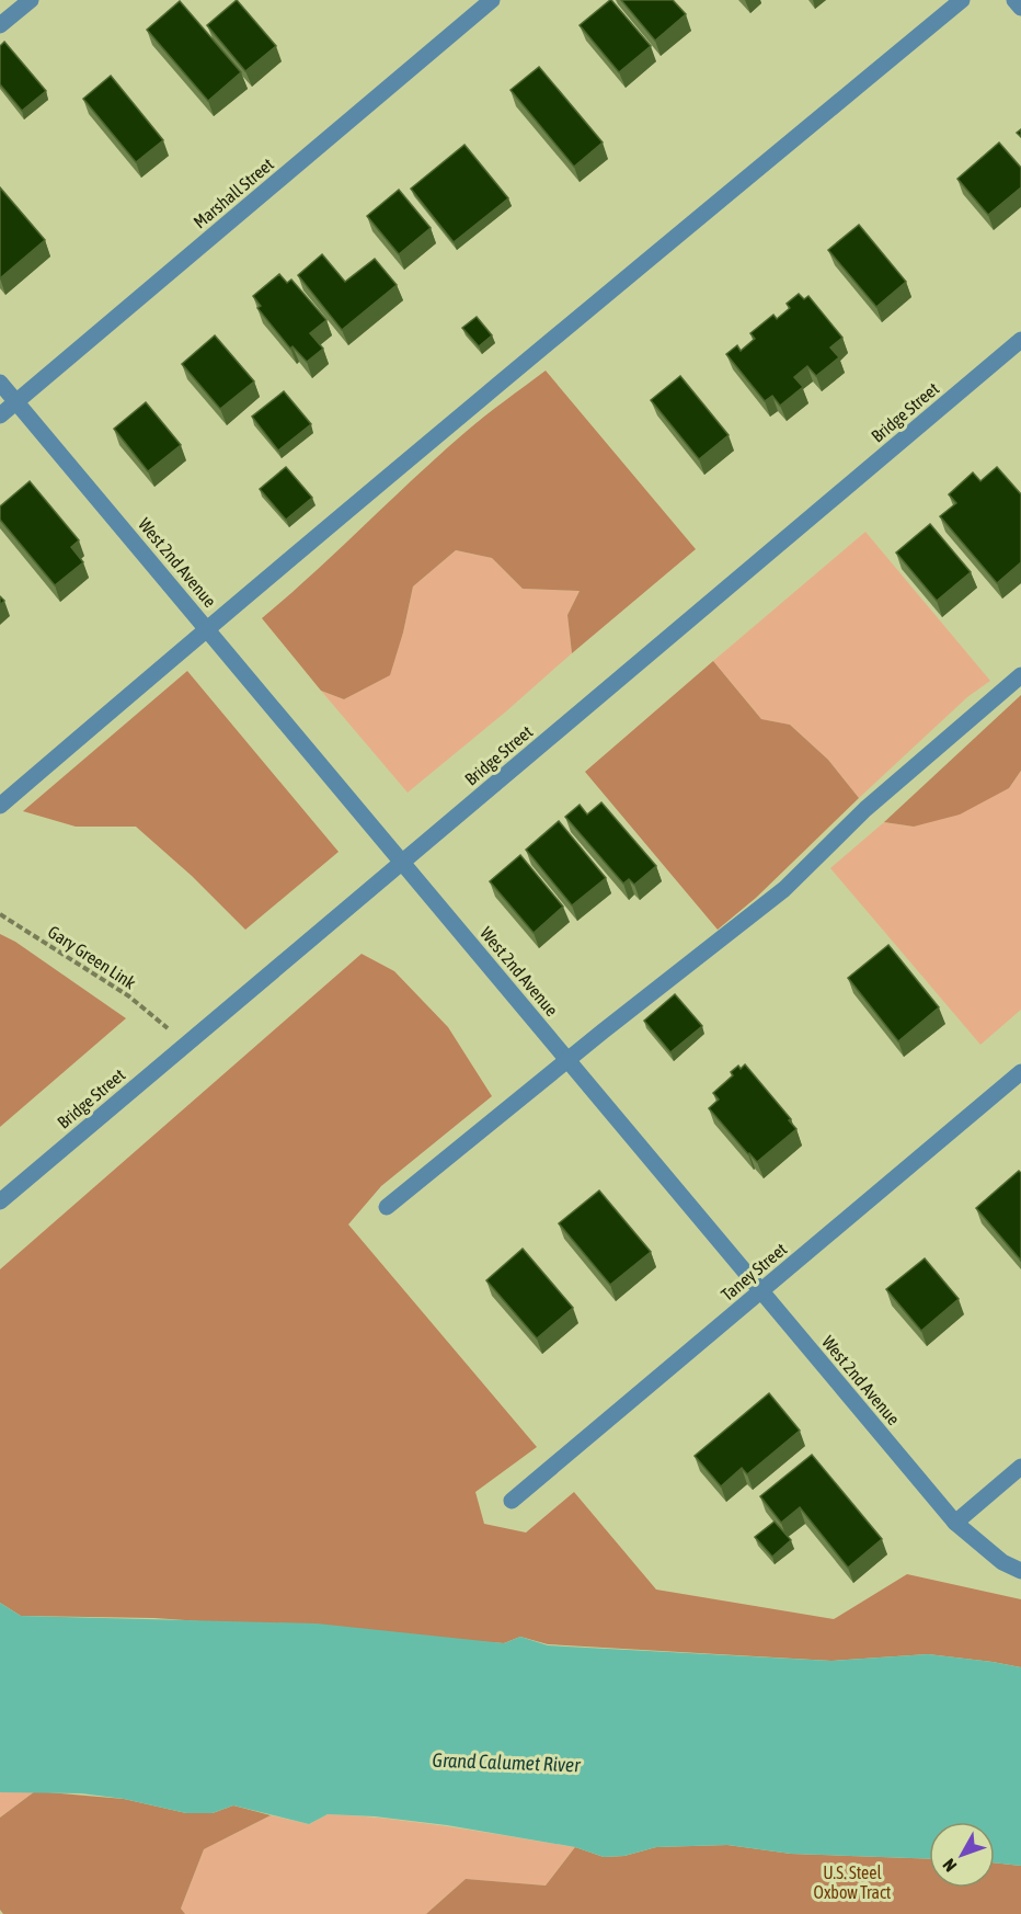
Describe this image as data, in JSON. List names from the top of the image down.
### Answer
{
  "streets": {
    "street": [
      "Marshall Street",
      "Bridge Street",
      "West 2nd Avenue",
      "Taney Street"
    ],
    "path": ["Gary Green Link"]
  },
  "crossings": [
    ["Marshall Street", "West 2nd Avenue"],
    ["Bridge Street", "West 2nd Avenue"],
    ["West 2nd Avenue", "Taney Street"]
  ],
  "water": ["Grand Calumet River"],
  "parks": ["U.S. Steel Oxbow Tract"],
  "north": "bottom left"
}
